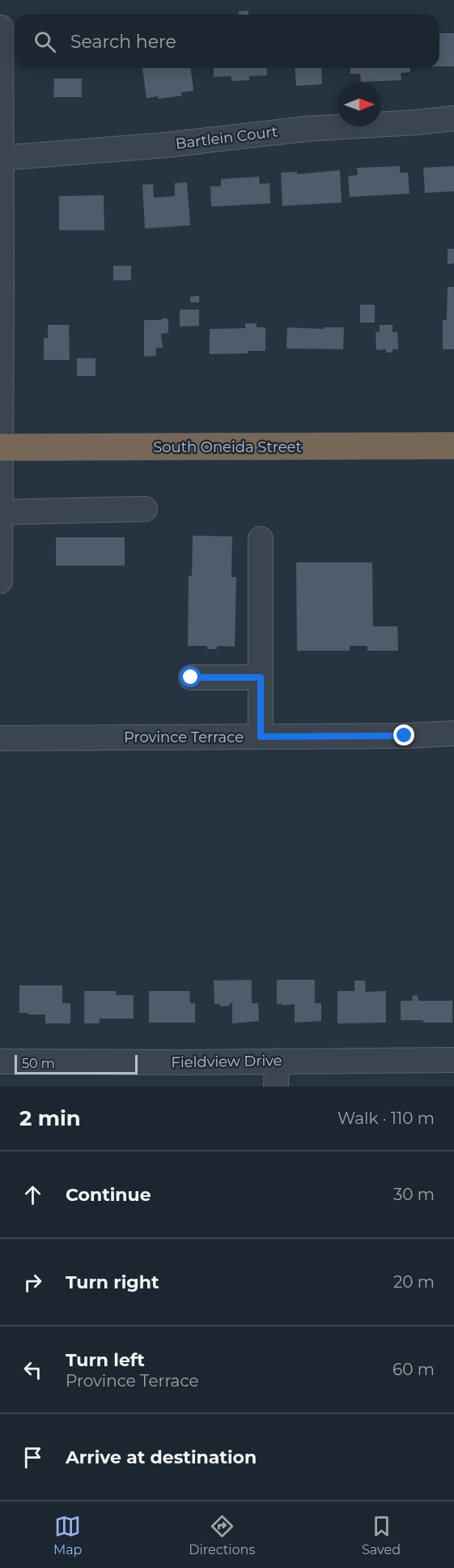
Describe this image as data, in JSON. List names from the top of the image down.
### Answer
{
  "streets": {
    "highway": ["South Oneida Street"],
    "street": ["Bartlein Court", "Province Terrace", "Fieldview Drive"]
  },
  "scale_bar": "50 m",
  "north": "right",
  "page": {
    "search": "Search here",
    "scale": "50 m",
    "heading": ["2 min", "Walk · 110 m"],
    "list": [
      ["Continue", "30 m"],
      ["Turn right", "20 m"],
      ["Turn left", "Province Terrace", "60 m"],
      "Arrive at destination"
    ],
    "nav": ["Map", "Directions", "Saved"]
  }
}
